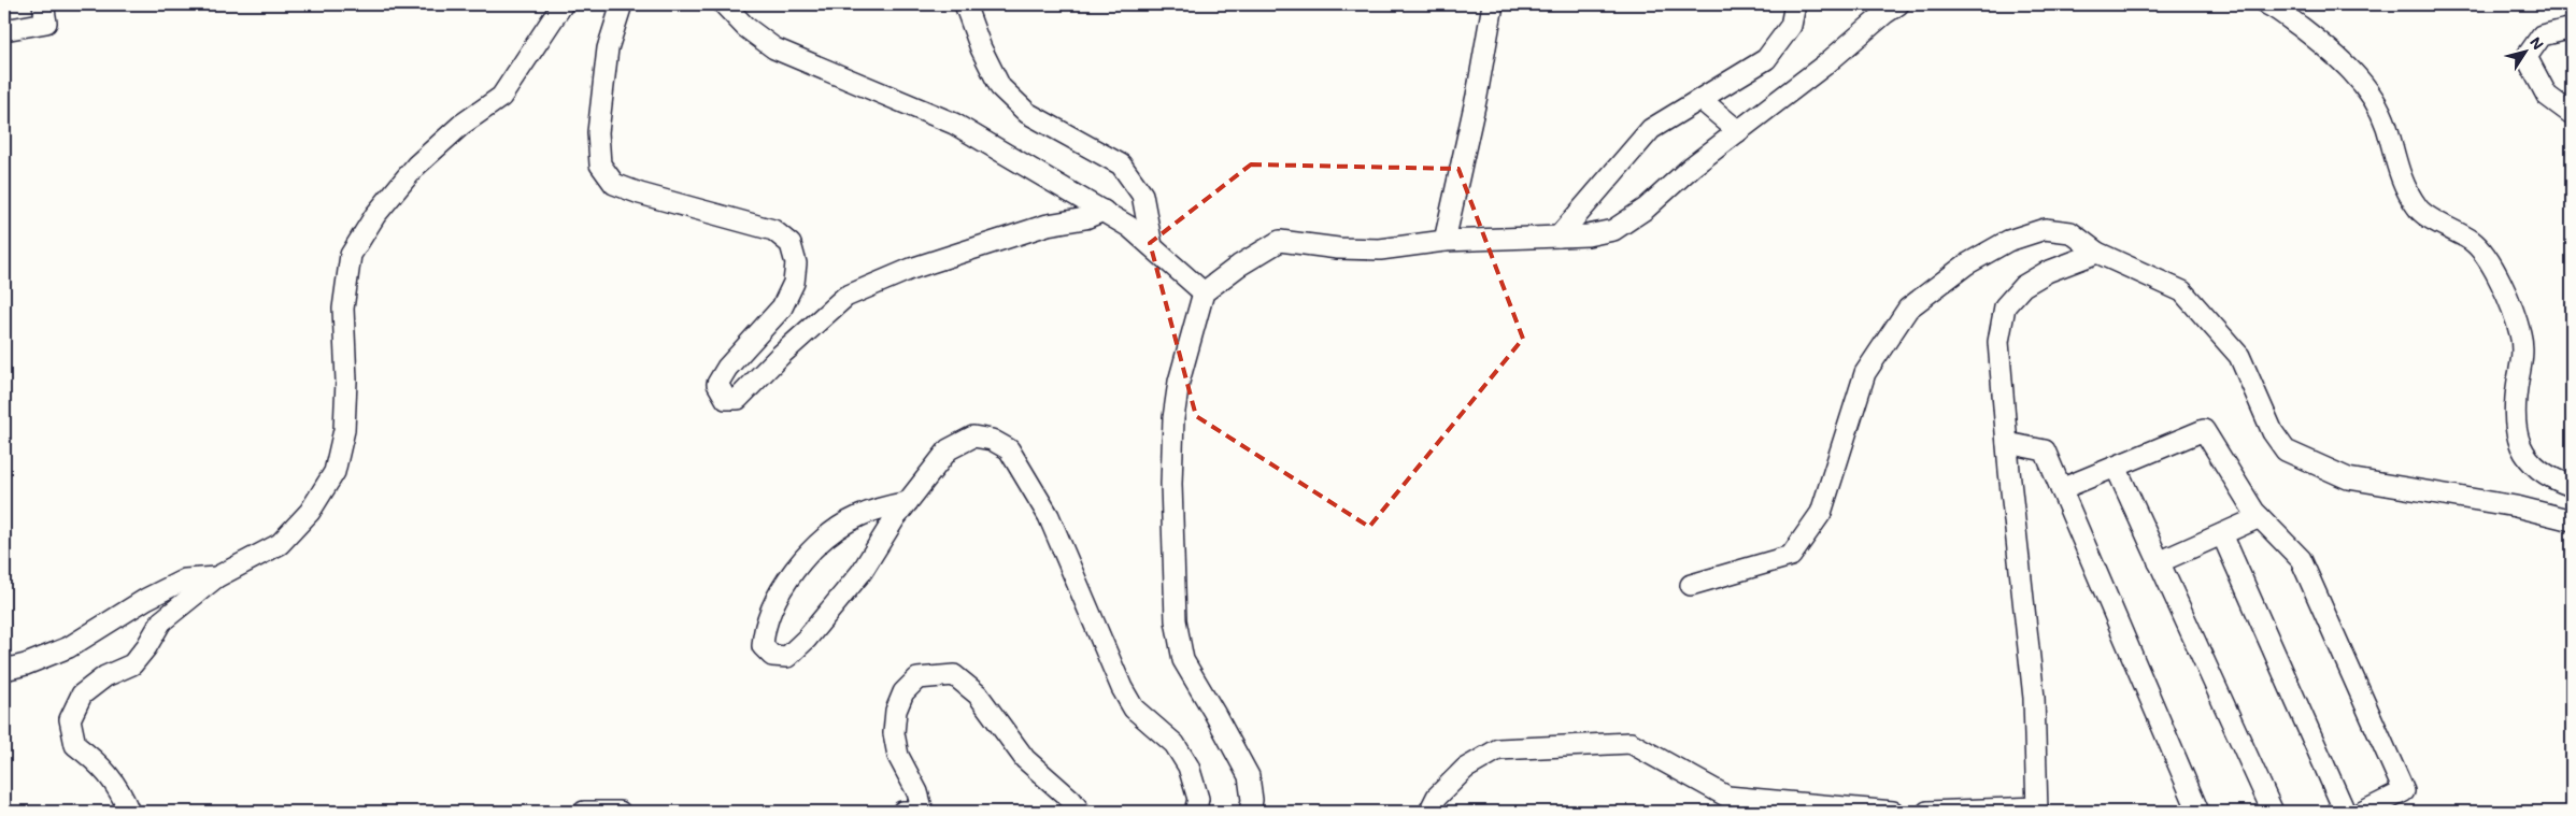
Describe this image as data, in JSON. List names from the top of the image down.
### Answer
{
  "north": "top right"
}
